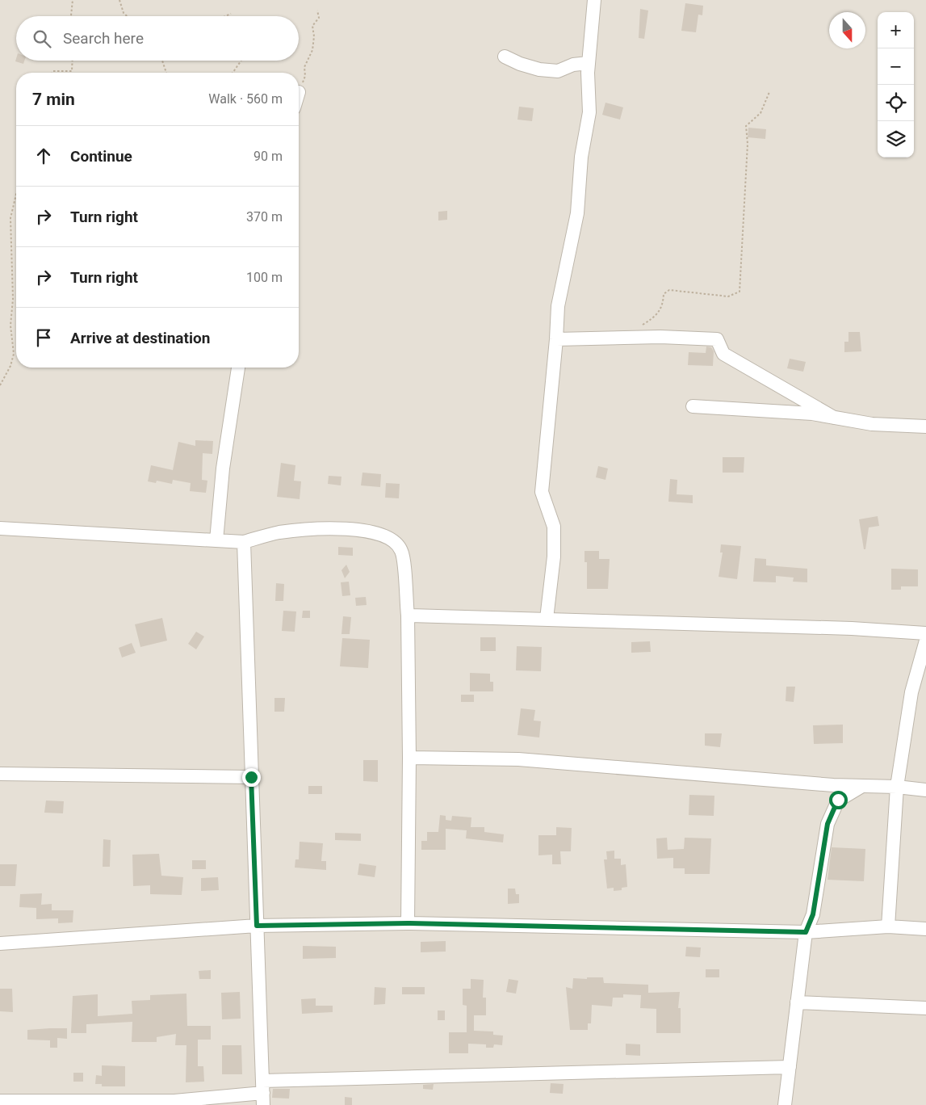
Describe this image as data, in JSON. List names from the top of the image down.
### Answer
{
  "north": "bottom",
  "page": {
    "map_buttons": ["+", "−"],
    "search": "Search here",
    "heading": ["7 min", "Walk · 560 m"],
    "list": [
      ["Continue", "90 m"],
      ["Turn right", "370 m"],
      ["Turn right", "100 m"],
      "Arrive at destination"
    ]
  }
}
